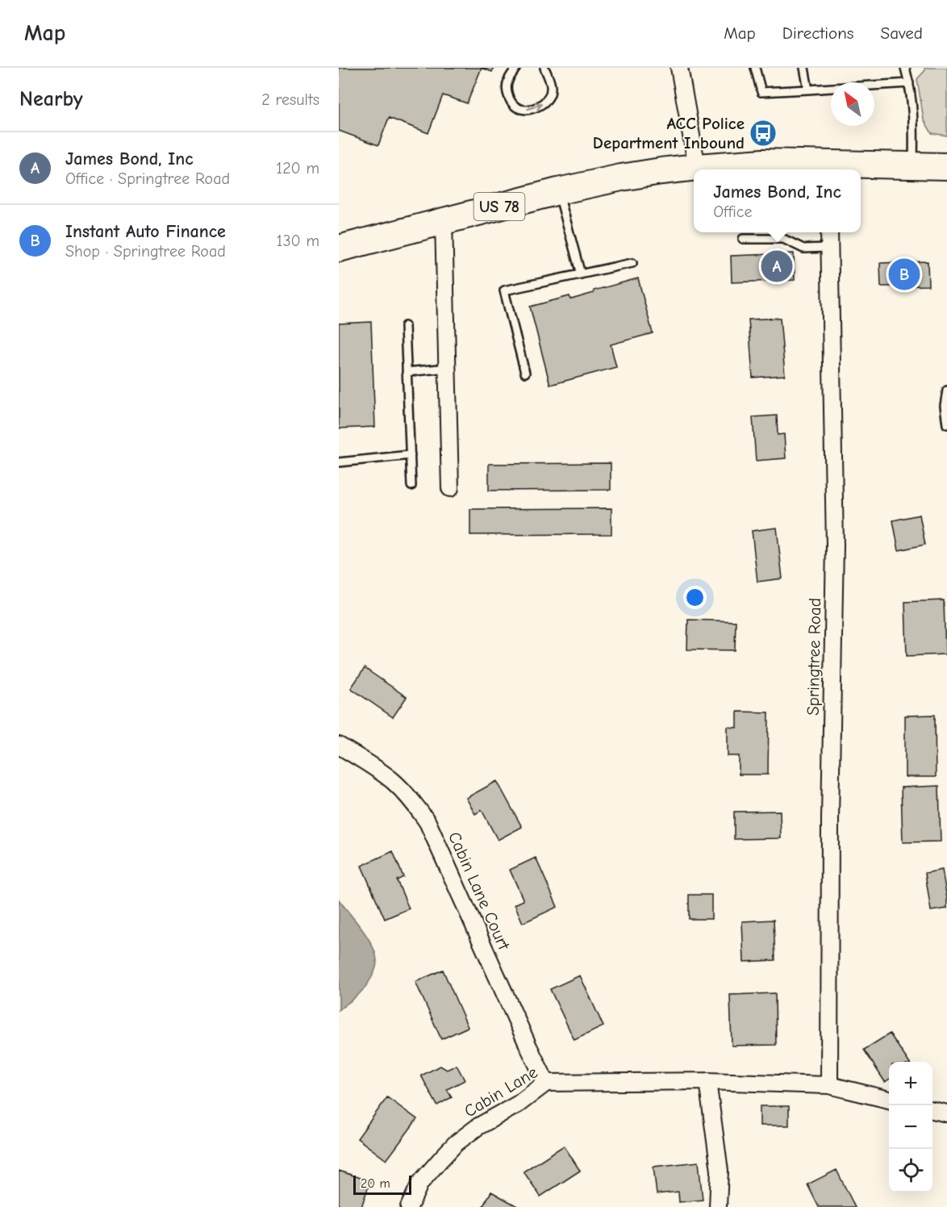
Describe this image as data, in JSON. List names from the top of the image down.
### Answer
{
  "streets": {
    "highway": ["US 78"],
    "street": ["Springtree Road", "Cabin Lane Court", "Cabin Lane"]
  },
  "crossings": [
    ["Springtree Road", "Cabin Lane"],
    ["Cabin Lane Court", "Cabin Lane"]
  ],
  "places": {
    "bus stop": ["ACC Police Department Inbound"]
  },
  "scale_bar": "20 m",
  "north": "top left",
  "page": {
    "header": "Map",
    "nav": ["Map", "Directions", "Saved"],
    "heading": ["Nearby", "2 results"],
    "list": [
      {
        "mark": "A",
        "name": "James Bond, Inc",
        "note": "Office · Springtree Road",
        "value": "120 m"
      },
      {
        "mark": "B",
        "name": "Instant Auto Finance",
        "note": "Shop · Springtree Road",
        "value": "130 m"
      }
    ],
    "popup": ["James Bond, Inc", "Office"],
    "pins": ["A", "B"],
    "map_buttons": ["+", "−"],
    "scale": "20 m"
  }
}
